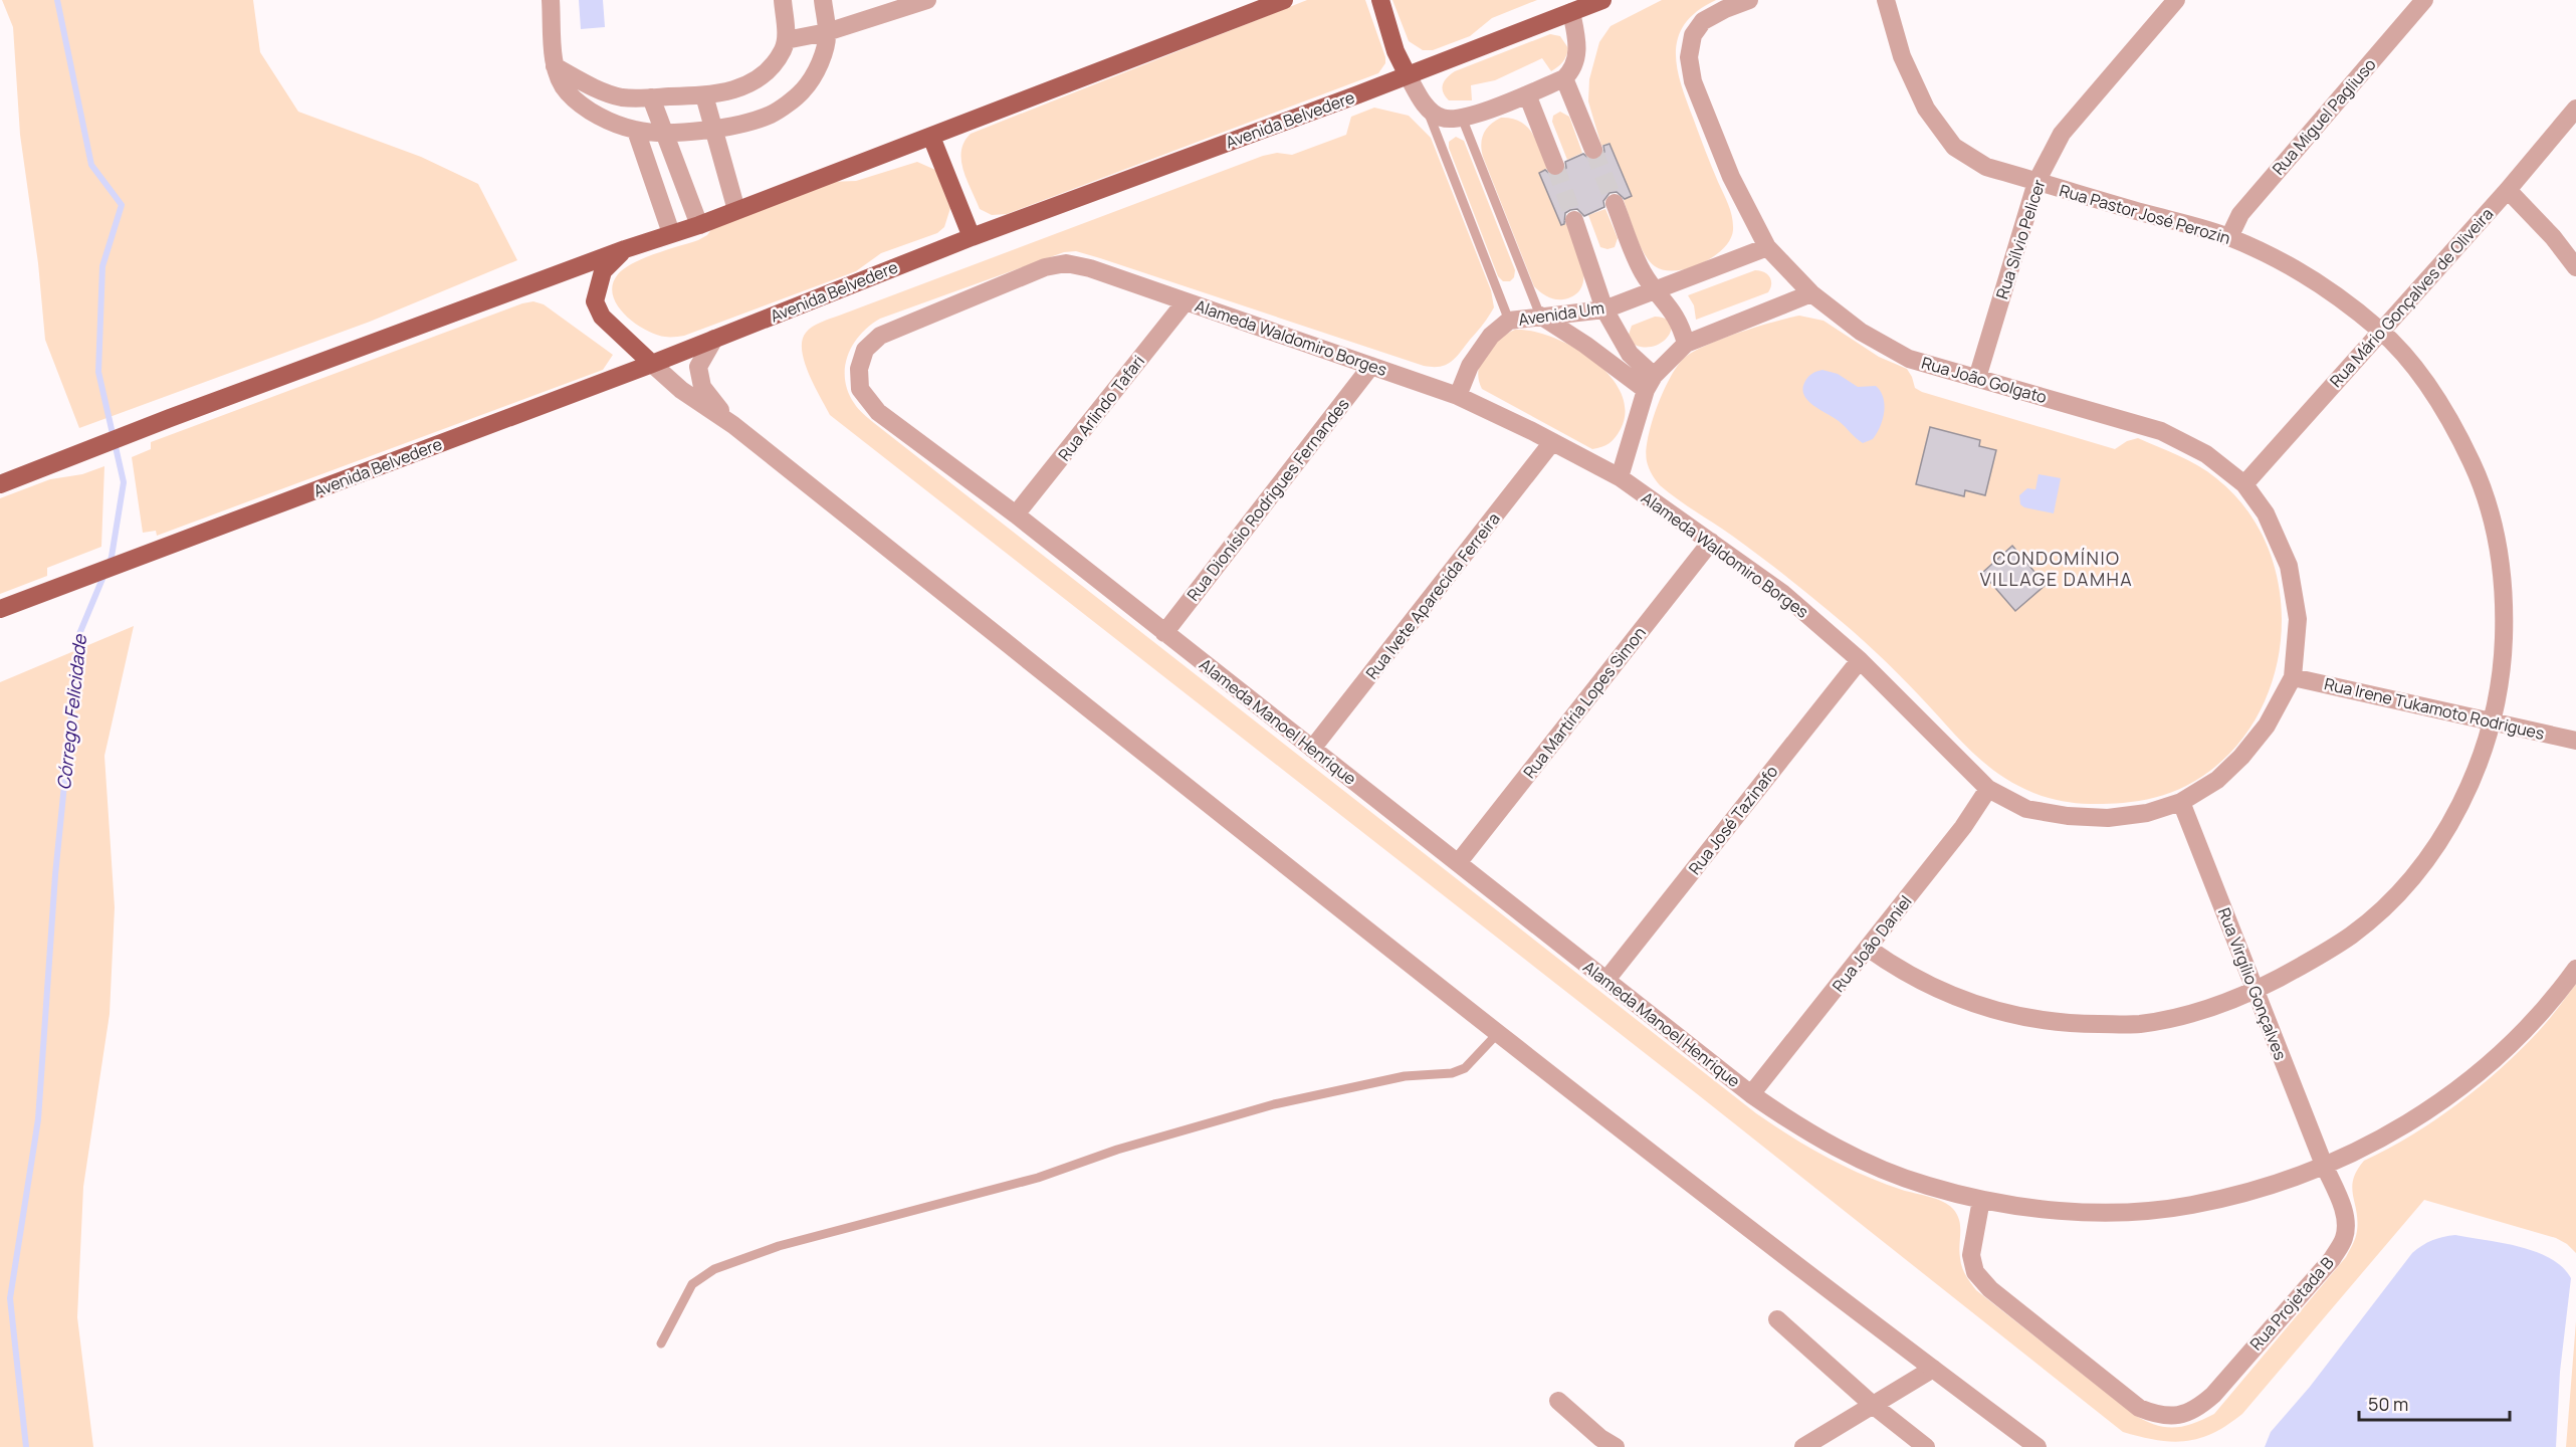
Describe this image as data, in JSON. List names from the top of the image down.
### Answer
{
  "streets": {
    "main road": ["Avenida Belvedere"],
    "street": [
      "Rua Miguel Pagliuso",
      "Rua Pastor José Perozin",
      "Rua Sílvio Pelicer",
      "Rua Mário Gonçalves de Oliveira",
      "Avenida Um",
      "Alameda Waldomiro Borges",
      "Rua João Golgato",
      "Rua Arlindo Tafari",
      "Rua Dionísio Rodrigues Fernandes",
      "Rua Ivete Aparecida Ferreira",
      "Rua Martíria Lopes Simon",
      "Rua Irene Tukamoto Rodrigues",
      "Alameda Manoel Henrique",
      "Rua José Tazinafo",
      "Rua João Daniel",
      "Rua Virgílio Gonçalves",
      "Rua Projetada B"
    ]
  },
  "crossings": [
    ["Rua Miguel Pagliuso", "Rua Pastor José Perozin"],
    ["Rua Pastor José Perozin", "Rua Sílvio Pelicer"],
    ["Rua Pastor José Perozin", "Rua Mário Gonçalves de Oliveira"],
    ["Rua Pastor José Perozin", "Rua Irene Tukamoto Rodrigues"],
    ["Rua Pastor José Perozin", "Rua João Daniel"],
    ["Rua Pastor José Perozin", "Rua Virgílio Gonçalves"],
    ["Rua Sílvio Pelicer", "Rua João Golgato"],
    ["Rua Mário Gonçalves de Oliveira", "Rua João Golgato"],
    ["Avenida Um", "Alameda Waldomiro Borges"],
    ["Avenida Um", "Rua João Golgato"],
    ["Alameda Waldomiro Borges", "Rua João Golgato"],
    ["Alameda Waldomiro Borges", "Rua Arlindo Tafari"],
    ["Alameda Waldomiro Borges", "Rua Dionísio Rodrigues Fernandes"],
    ["Alameda Waldomiro Borges", "Rua Ivete Aparecida Ferreira"],
    ["Alameda Waldomiro Borges", "Rua Martíria Lopes Simon"],
    ["Alameda Waldomiro Borges", "Rua Irene Tukamoto Rodrigues"],
    ["Alameda Waldomiro Borges", "Alameda Manoel Henrique"],
    ["Alameda Waldomiro Borges", "Rua José Tazinafo"],
    ["Alameda Waldomiro Borges", "Rua João Daniel"],
    ["Alameda Waldomiro Borges", "Rua Virgílio Gonçalves"],
    ["Rua João Golgato", "Rua Irene Tukamoto Rodrigues"],
    ["Rua Arlindo Tafari", "Alameda Manoel Henrique"],
    ["Rua Dionísio Rodrigues Fernandes", "Alameda Manoel Henrique"],
    ["Rua Ivete Aparecida Ferreira", "Alameda Manoel Henrique"],
    ["Rua Martíria Lopes Simon", "Alameda Manoel Henrique"],
    ["Alameda Manoel Henrique", "Rua José Tazinafo"],
    ["Alameda Manoel Henrique", "Rua João Daniel"],
    ["Alameda Manoel Henrique", "Rua Virgílio Gonçalves"],
    ["Alameda Manoel Henrique", "Rua Projetada B"],
    ["Rua Virgílio Gonçalves", "Rua Projetada B"]
  ],
  "districts": ["CONDOMÍNIO VILLAGE DAMHA"],
  "water": ["Córrego Felicidade"],
  "scale_bar": "50 m"
}
